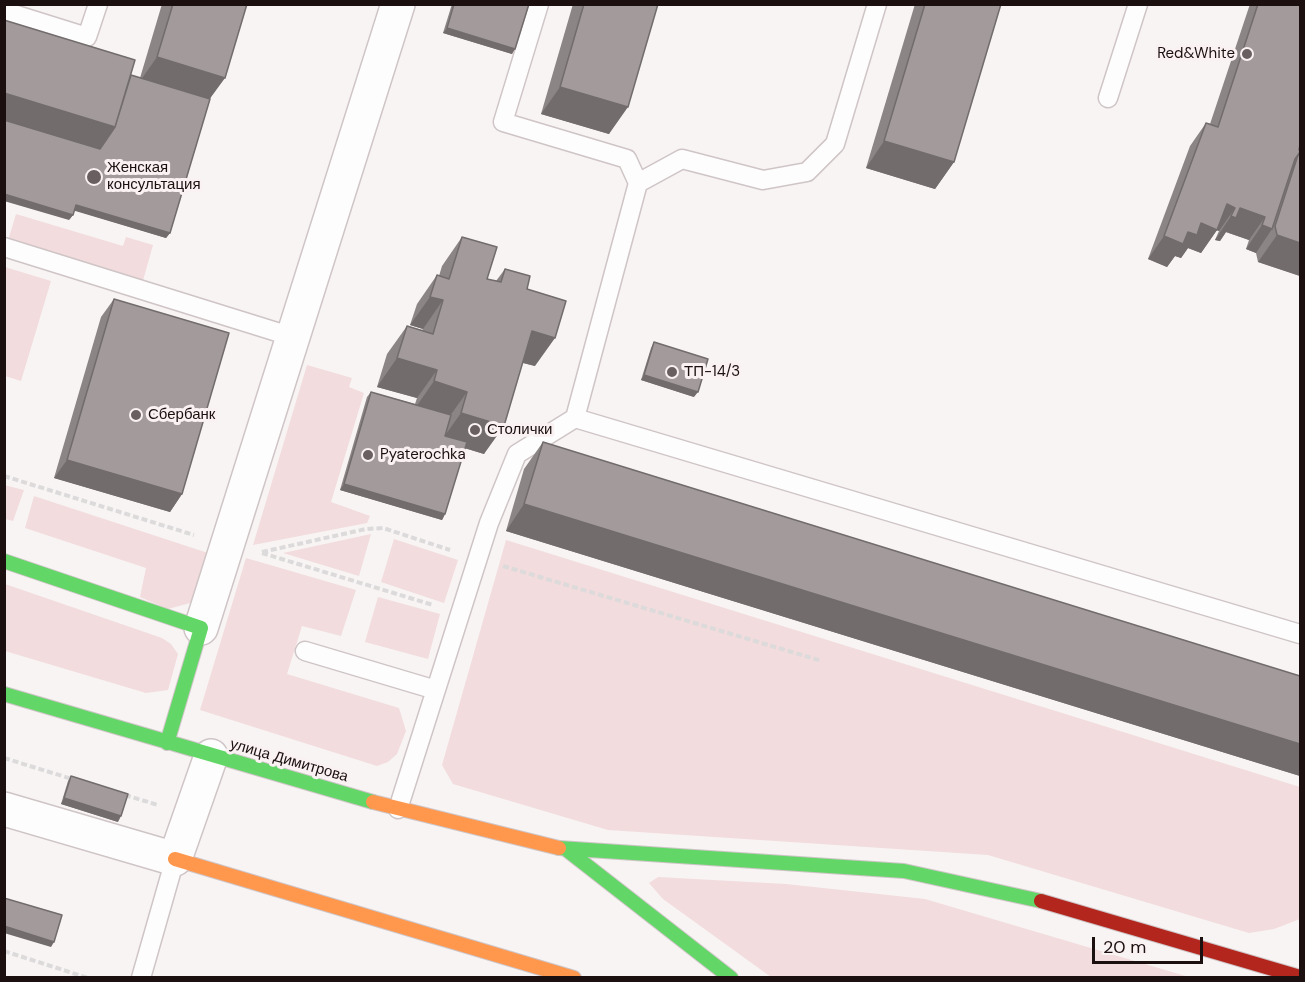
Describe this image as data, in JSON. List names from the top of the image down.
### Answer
{
  "streets": {
    "main road": ["улица Димитрова"]
  },
  "places": [
    "Red&White",
    "Женская консультация",
    "ТП-14/3",
    "Сбербанк",
    "Столички",
    "Pyaterochka"
  ],
  "scale_bar": "20 m"
}
